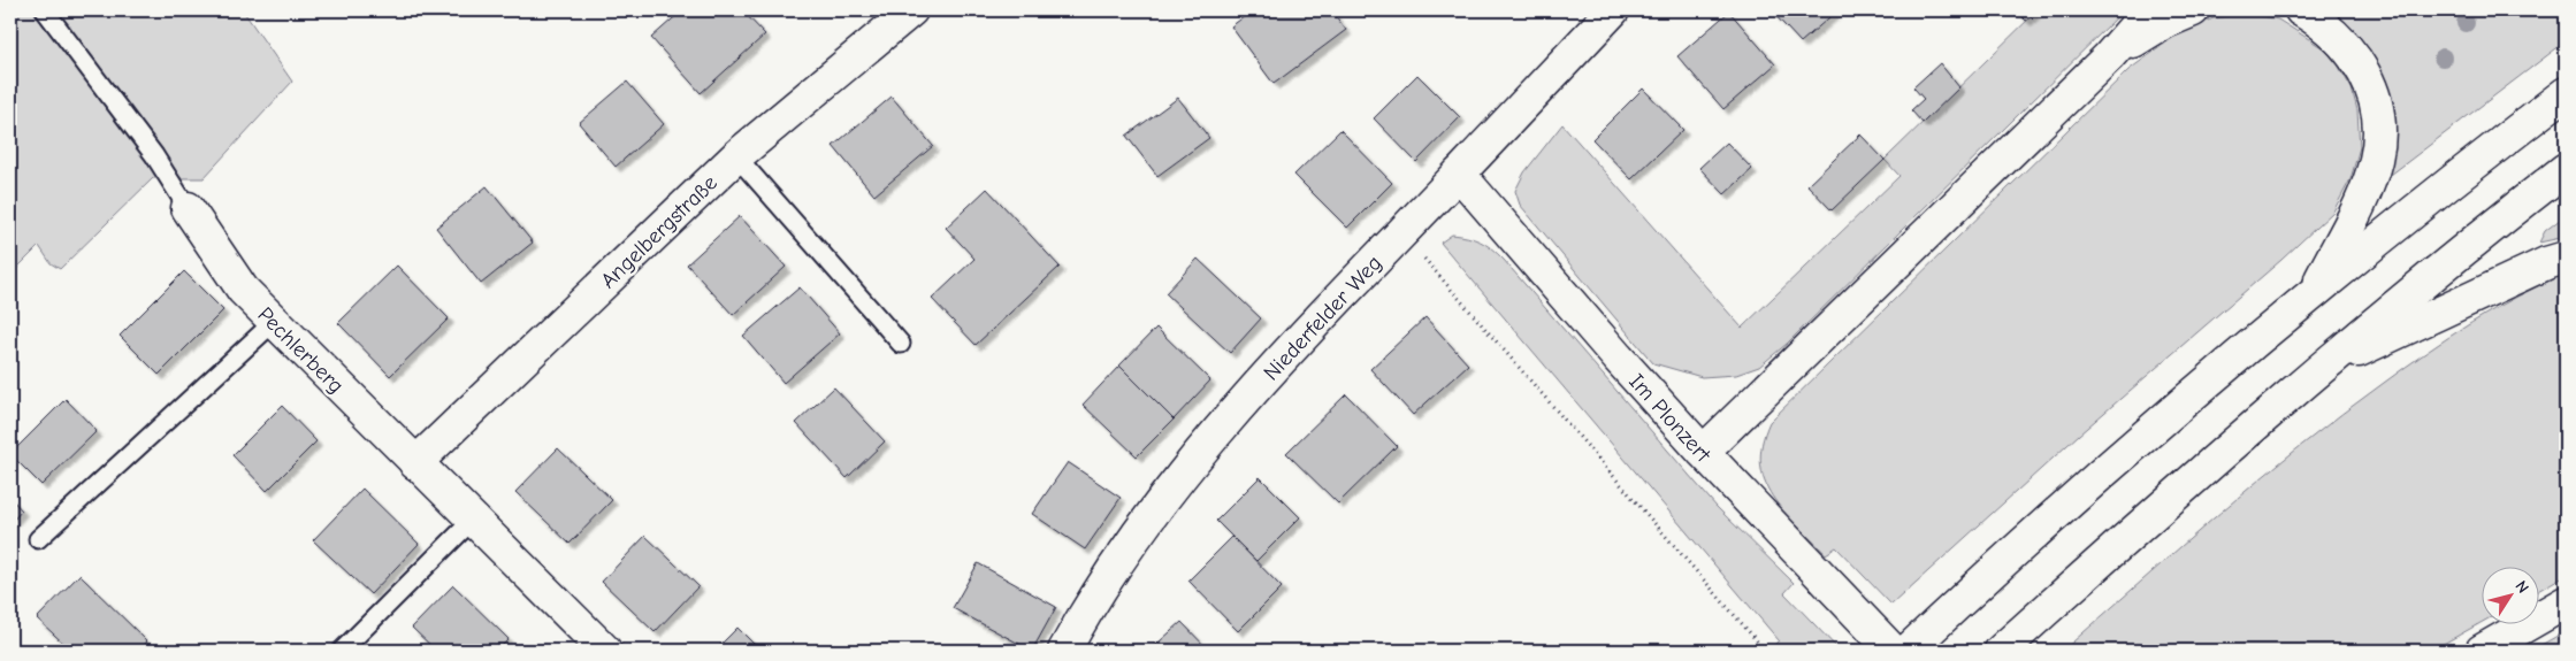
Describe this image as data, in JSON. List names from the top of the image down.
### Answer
{
  "streets": {
    "main road": [
      "Angelbergstraße",
      "Niederfelder Weg",
      "Pechlerberg",
      "Im Plonzert"
    ]
  },
  "crossings": [
    ["Angelbergstraße", "Pechlerberg"],
    ["Niederfelder Weg", "Im Plonzert"]
  ],
  "north": "top right"
}
